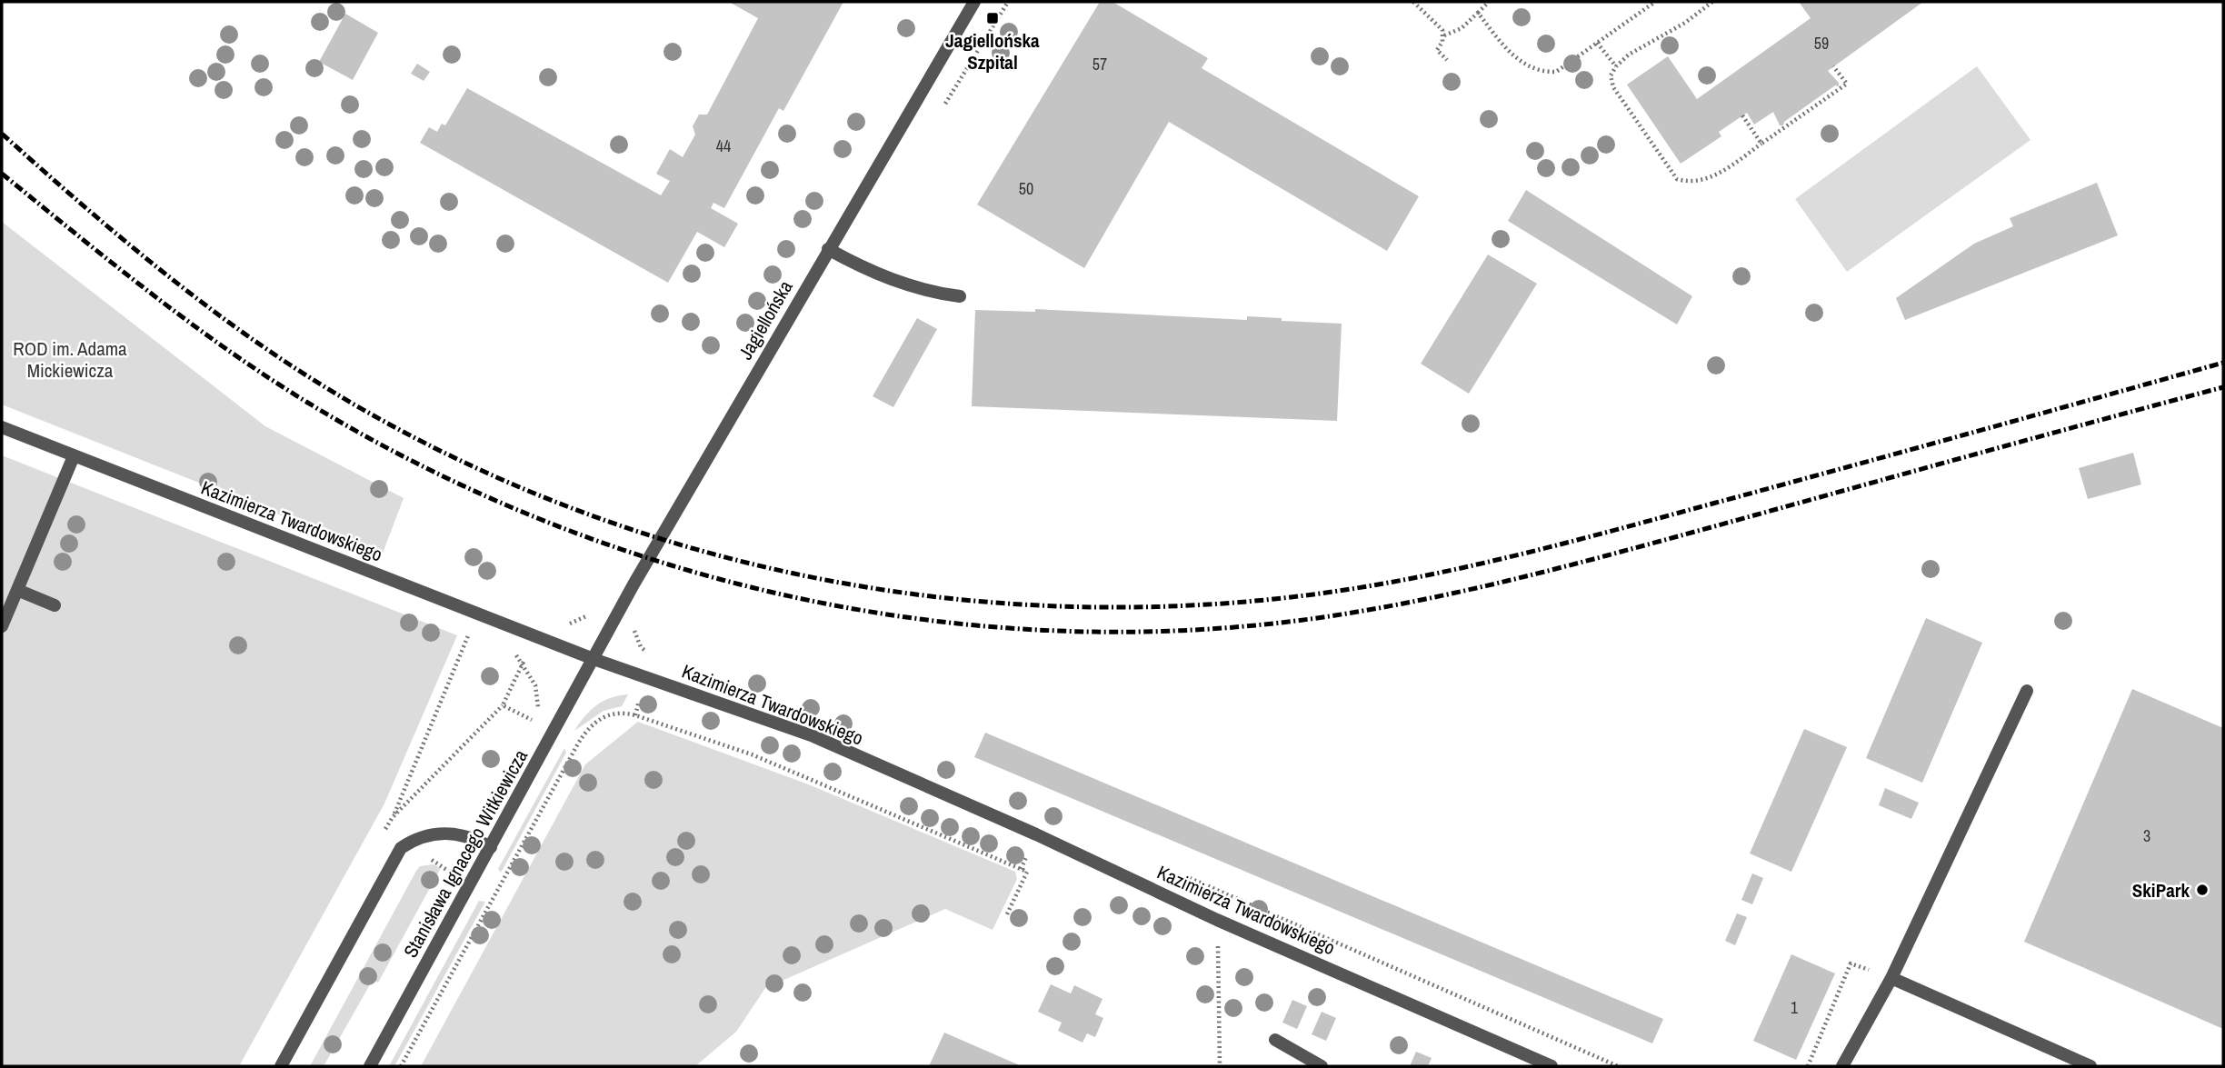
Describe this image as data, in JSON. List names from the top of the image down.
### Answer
{
  "streets": {
    "street": ["Jagiellońska", "Kazimierza Twardowskiego", "Stanisława Ignacego Witkiewicza"]
  },
  "crossings": [
    ["Jagiellońska", "Kazimierza Twardowskiego"],
    ["Jagiellońska", "Stanisława Ignacego Witkiewicza"],
    ["Kazimierza Twardowskiego", "Stanisława Ignacego Witkiewicza"]
  ],
  "parks": ["ROD im. Adama Mickiewicza"],
  "places": {
    "transit": ["Jagiellońska Szpital"],
    "other": ["SkiPark"]
  },
  "house_numbers": [
    "59",
    "57",
    "44",
    "50",
    "3",
    "1"
  ]
}
